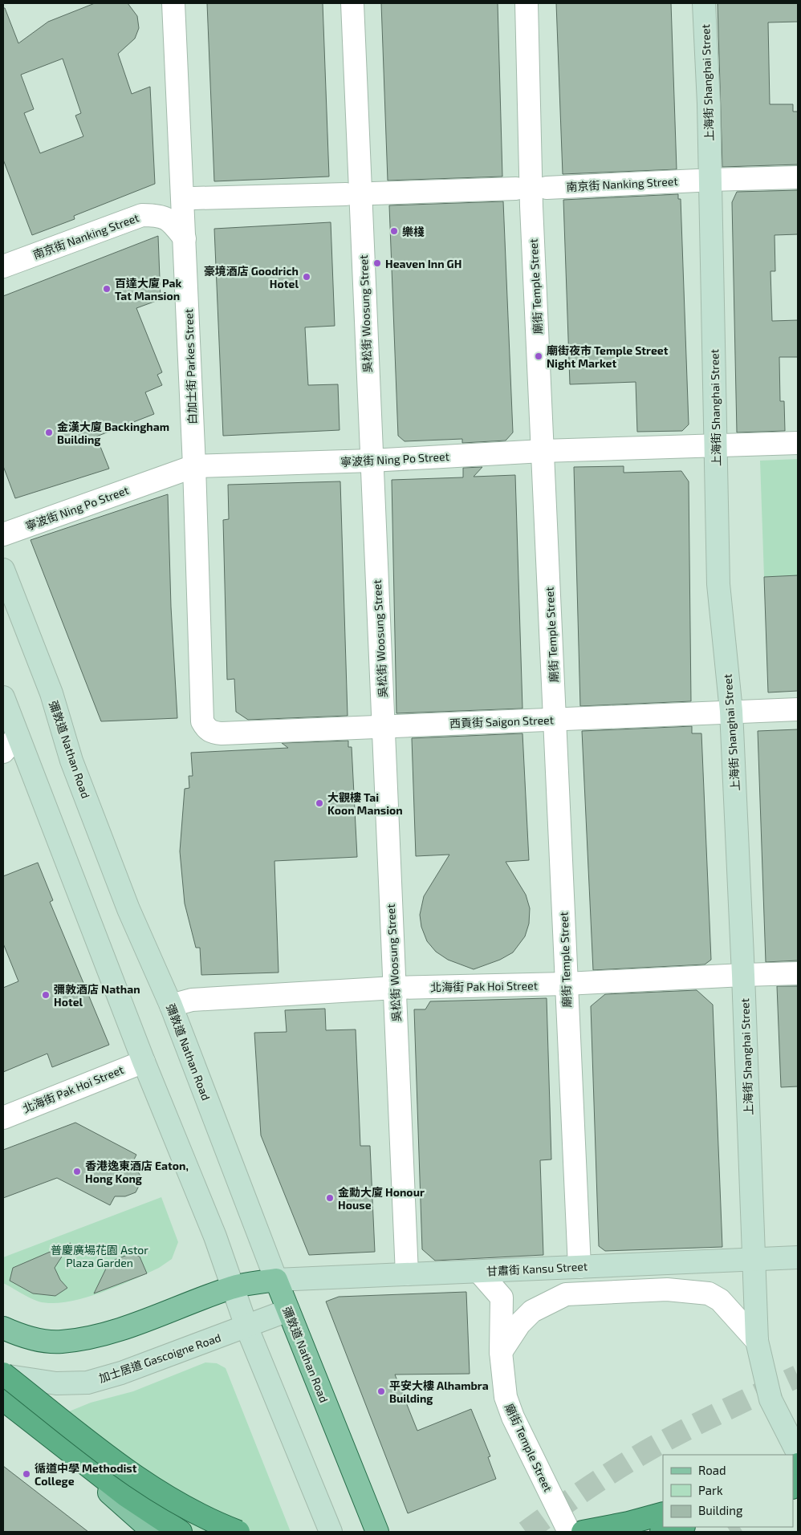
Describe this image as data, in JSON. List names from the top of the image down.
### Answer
{
  "streets": {
    "main road": [
      "上海街 Shanghai Street",
      "彌敦道 Nathan Road",
      "甘肅街 Kansu Street",
      "加士居道 Gascoigne Road"
    ],
    "street": [
      "南京街 Nanking Street",
      "廟街 Temple Street",
      "吳松街 Woosung Street",
      "白加士街 Parkes Street",
      "寧波街 Ning Po Street",
      "西貢街 Saigon Street",
      "北海街 Pak Hoi Street"
    ]
  },
  "crossings": [
    ["上海街 Shanghai Street", "南京街 Nanking Street"],
    ["上海街 Shanghai Street", "寧波街 Ning Po Street"],
    ["上海街 Shanghai Street", "西貢街 Saigon Street"],
    ["上海街 Shanghai Street", "北海街 Pak Hoi Street"],
    ["上海街 Shanghai Street", "甘肅街 Kansu Street"],
    ["南京街 Nanking Street", "白加士街 Parkes Street"],
    ["廟街 Temple Street", "寧波街 Ning Po Street"],
    ["廟街 Temple Street", "西貢街 Saigon Street"],
    ["廟街 Temple Street", "北海街 Pak Hoi Street"],
    ["廟街 Temple Street", "甘肅街 Kansu Street"],
    ["吳松街 Woosung Street", "寧波街 Ning Po Street"],
    ["吳松街 Woosung Street", "西貢街 Saigon Street"],
    ["吳松街 Woosung Street", "北海街 Pak Hoi Street"],
    ["吳松街 Woosung Street", "甘肅街 Kansu Street"],
    ["白加士街 Parkes Street", "寧波街 Ning Po Street"],
    ["白加士街 Parkes Street", "西貢街 Saigon Street"],
    ["彌敦道 Nathan Road", "北海街 Pak Hoi Street"],
    ["彌敦道 Nathan Road", "甘肅街 Kansu Street"],
    ["彌敦道 Nathan Road", "加士居道 Gascoigne Road"]
  ],
  "parks": ["普慶廣場花園 Astor Plaza Garden"],
  "places": [
    "樂棧",
    "Heaven Inn GH",
    "豪境酒店 Goodrich Hotel",
    "百達大廈 Pak Tat Mansion",
    "廟街夜市 Temple Street Night Market",
    "金漢大廈 Backingham Building",
    "大觀樓 Tai Koon Mansion",
    "彌敦酒店 Nathan Hotel",
    "香港逸東酒店 Eaton, Hong Kong",
    "金勳大廈 Honour House",
    "平安大樓 Alhambra Building",
    "循道中學 Methodist College"
  ],
  "legend": ["Road", "Park", "Building"]
}
